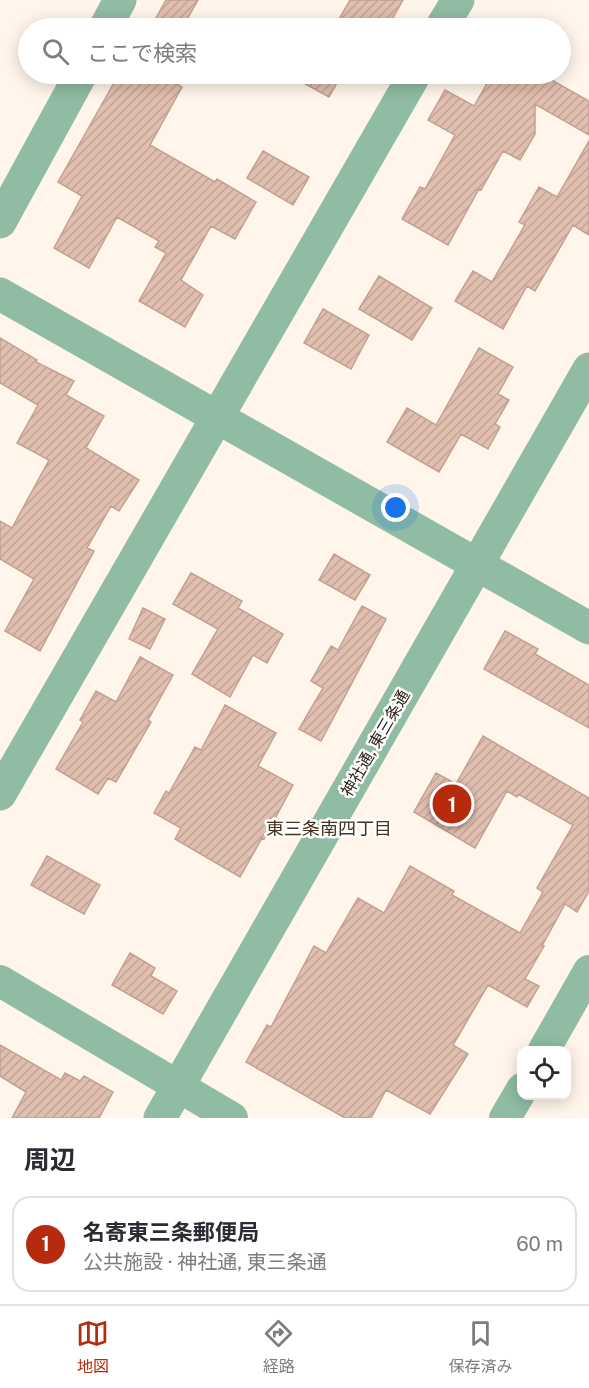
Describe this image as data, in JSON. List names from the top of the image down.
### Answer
{
  "streets": {
    "street": ["神社通, 東三条通"]
  },
  "districts": ["東三条南四丁目"],
  "page": {
    "search": "ここで検索",
    "pins": "1",
    "heading": "周辺",
    "list": [
      {
        "mark": "1",
        "name": "名寄東三条郵便局",
        "note": "公共施設 · 神社通, 東三条通",
        "value": "60 m"
      }
    ],
    "nav": ["地図", "経路", "保存済み"]
  }
}
